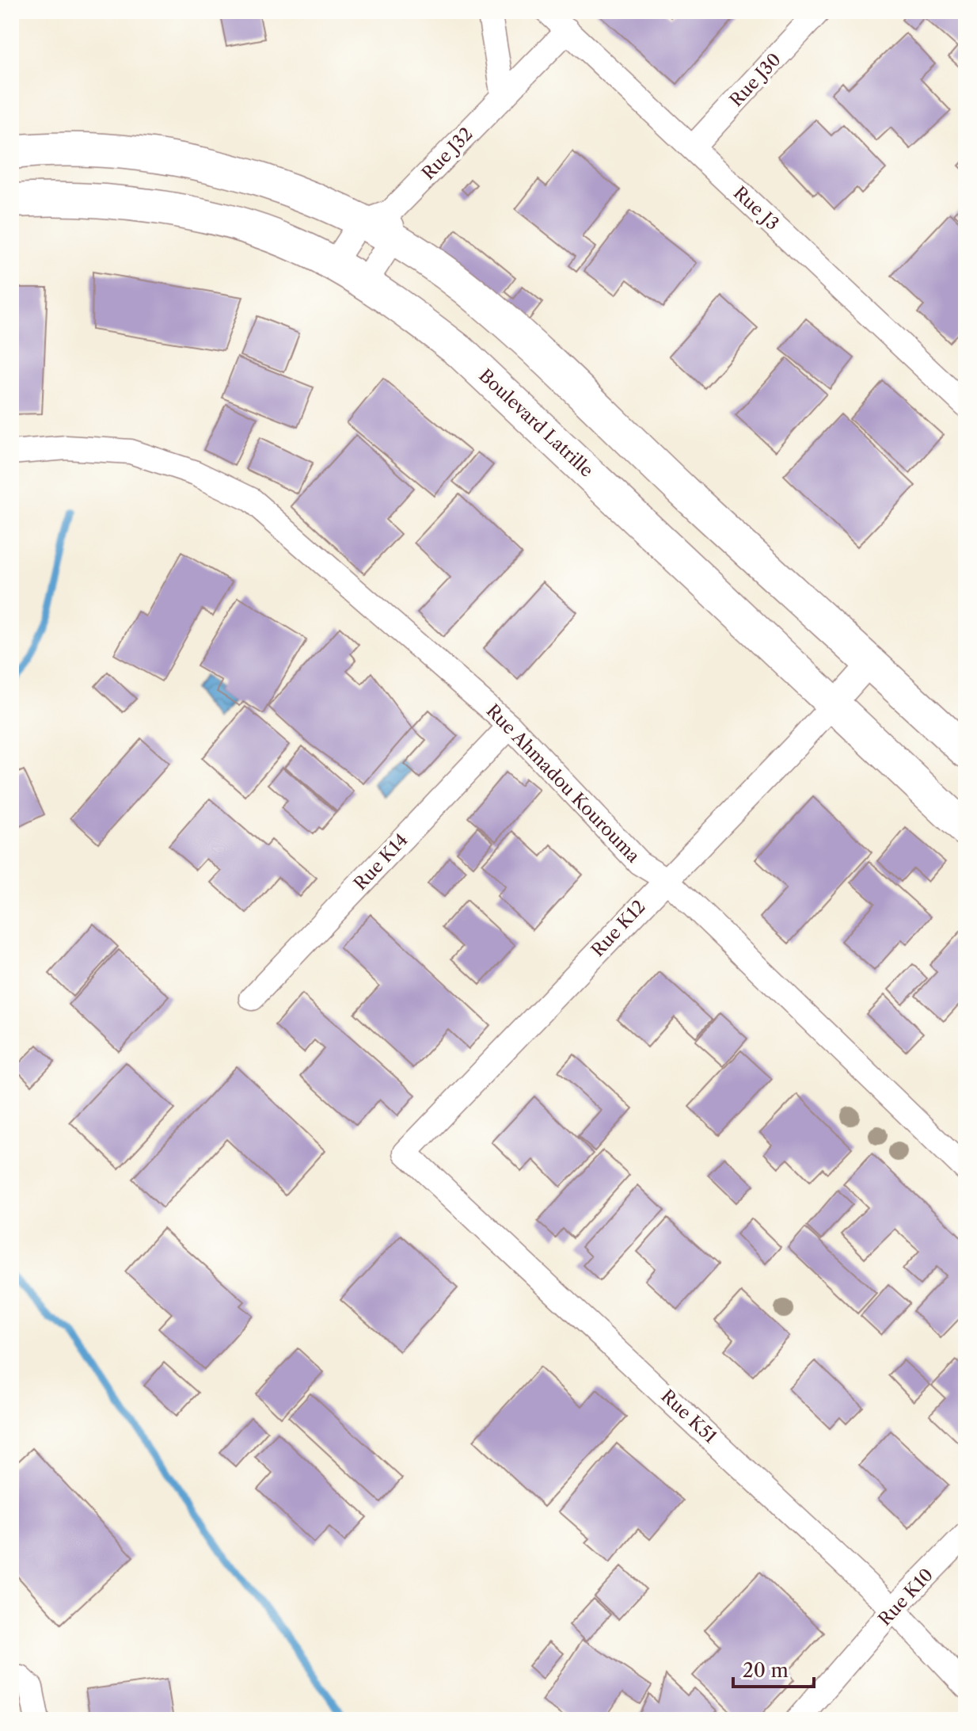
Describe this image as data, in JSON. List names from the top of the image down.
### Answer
{
  "streets": {
    "main road": ["Boulevard Latrille"],
    "street": [
      "Rue J30",
      "Rue J32",
      "Rue J3",
      "Rue Ahmadou Kourouma",
      "Rue K14",
      "Rue K12",
      "Rue K51",
      "Rue K10"
    ]
  },
  "crossings": [
    ["Rue J30", "Rue J3"],
    ["Rue J32", "Rue J3"],
    ["Rue J32", "Boulevard Latrille"],
    ["Boulevard Latrille", "Rue K12"],
    ["Rue Ahmadou Kourouma", "Rue K14"],
    ["Rue Ahmadou Kourouma", "Rue K12"],
    ["Rue K12", "Rue K51"],
    ["Rue K51", "Rue K10"]
  ],
  "scale_bar": "20 m"
}
